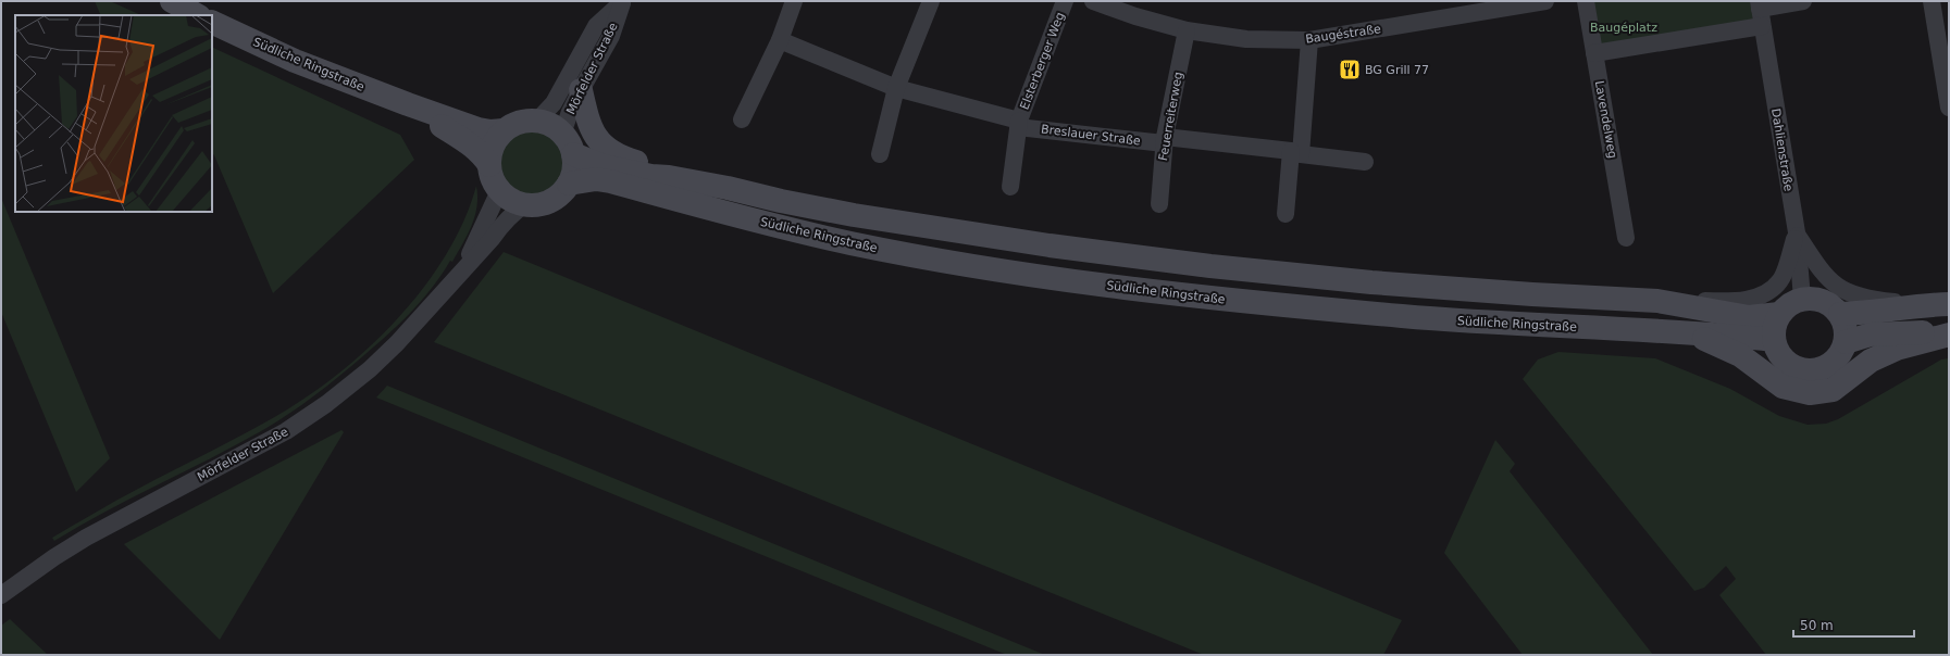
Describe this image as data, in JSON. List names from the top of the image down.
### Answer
{
  "streets": {
    "main road": ["Südliche Ringstraße"],
    "street": [
      "Baugéstraße",
      "Elsterberger Weg",
      "Mörfelder Straße",
      "Feuerreiterweg",
      "Lavendelweg",
      "Breslauer Straße",
      "Dahlienstraße"
    ]
  },
  "crossings": [
    ["Baugéstraße", "Feuerreiterweg"],
    ["Elsterberger Weg", "Breslauer Straße"],
    ["Südliche Ringstraße", "Mörfelder Straße"],
    ["Südliche Ringstraße", "Dahlienstraße"],
    ["Feuerreiterweg", "Breslauer Straße"]
  ],
  "parks": ["Baugéplatz"],
  "places": {
    "restaurant": ["BG Grill 77"]
  },
  "scale_bar": "50 m"
}
